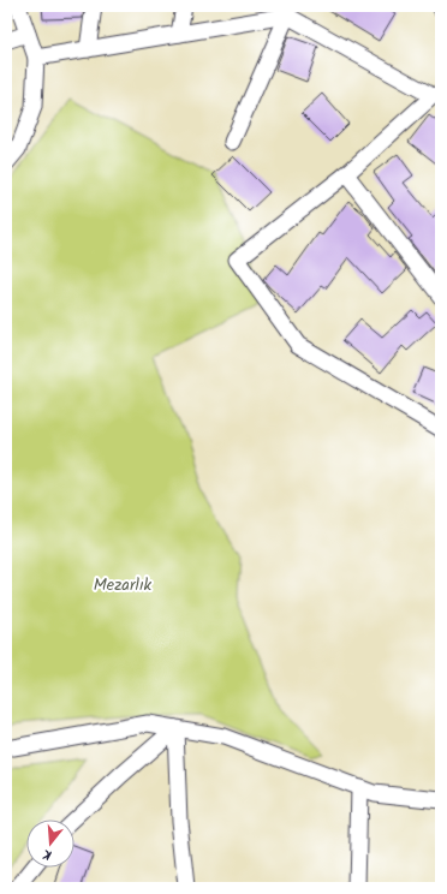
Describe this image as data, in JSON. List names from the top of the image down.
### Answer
{
  "parks": ["Mezarlık"],
  "north": "bottom"
}
